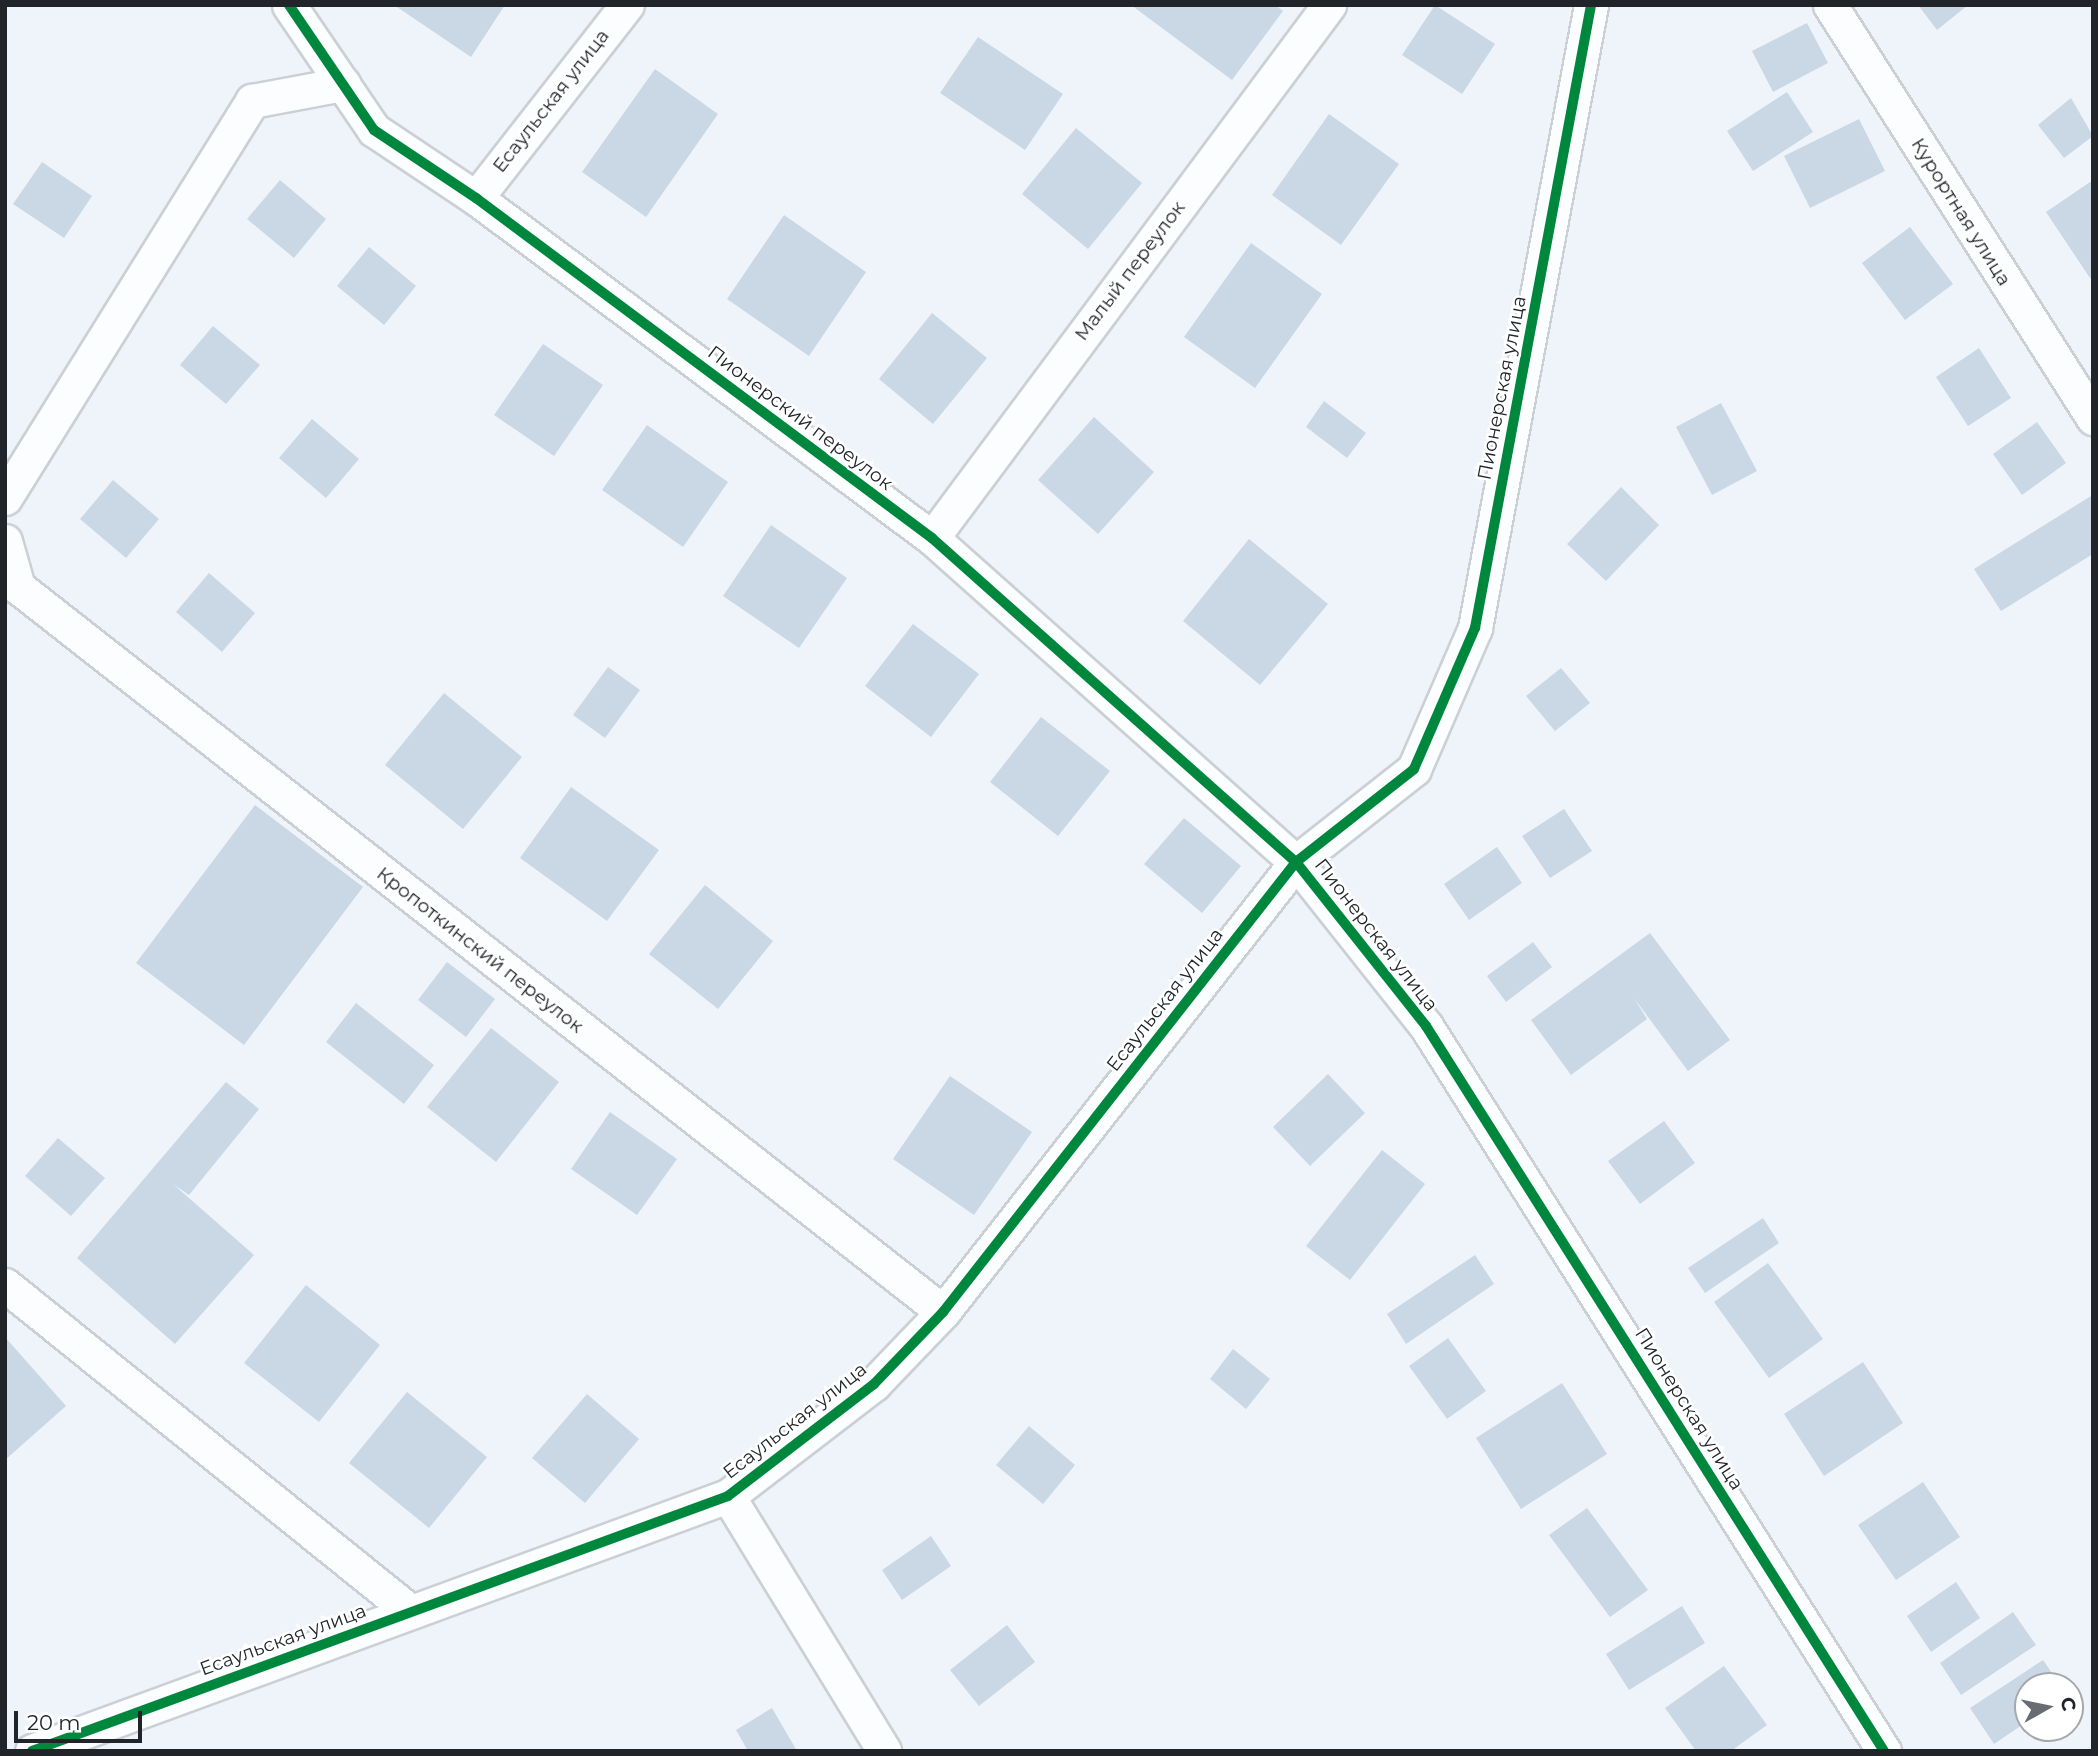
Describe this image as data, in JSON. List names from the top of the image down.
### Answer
{
  "streets": {
    "street": [
      "Есаульская улица",
      "Курортная улица",
      "Малый переулок",
      "Пионерская улица",
      "Пионерский переулок",
      "Кропоткинский переулок"
    ]
  },
  "crossings": [
    ["Есаульская улица", "Пионерская улица"],
    ["Есаульская улица", "Пионерский переулок"],
    ["Есаульская улица", "Кропоткинский переулок"],
    ["Малый переулок", "Пионерский переулок"],
    ["Пионерская улица", "Пионерский переулок"]
  ],
  "scale_bar": "20 m",
  "north": "right"
}
